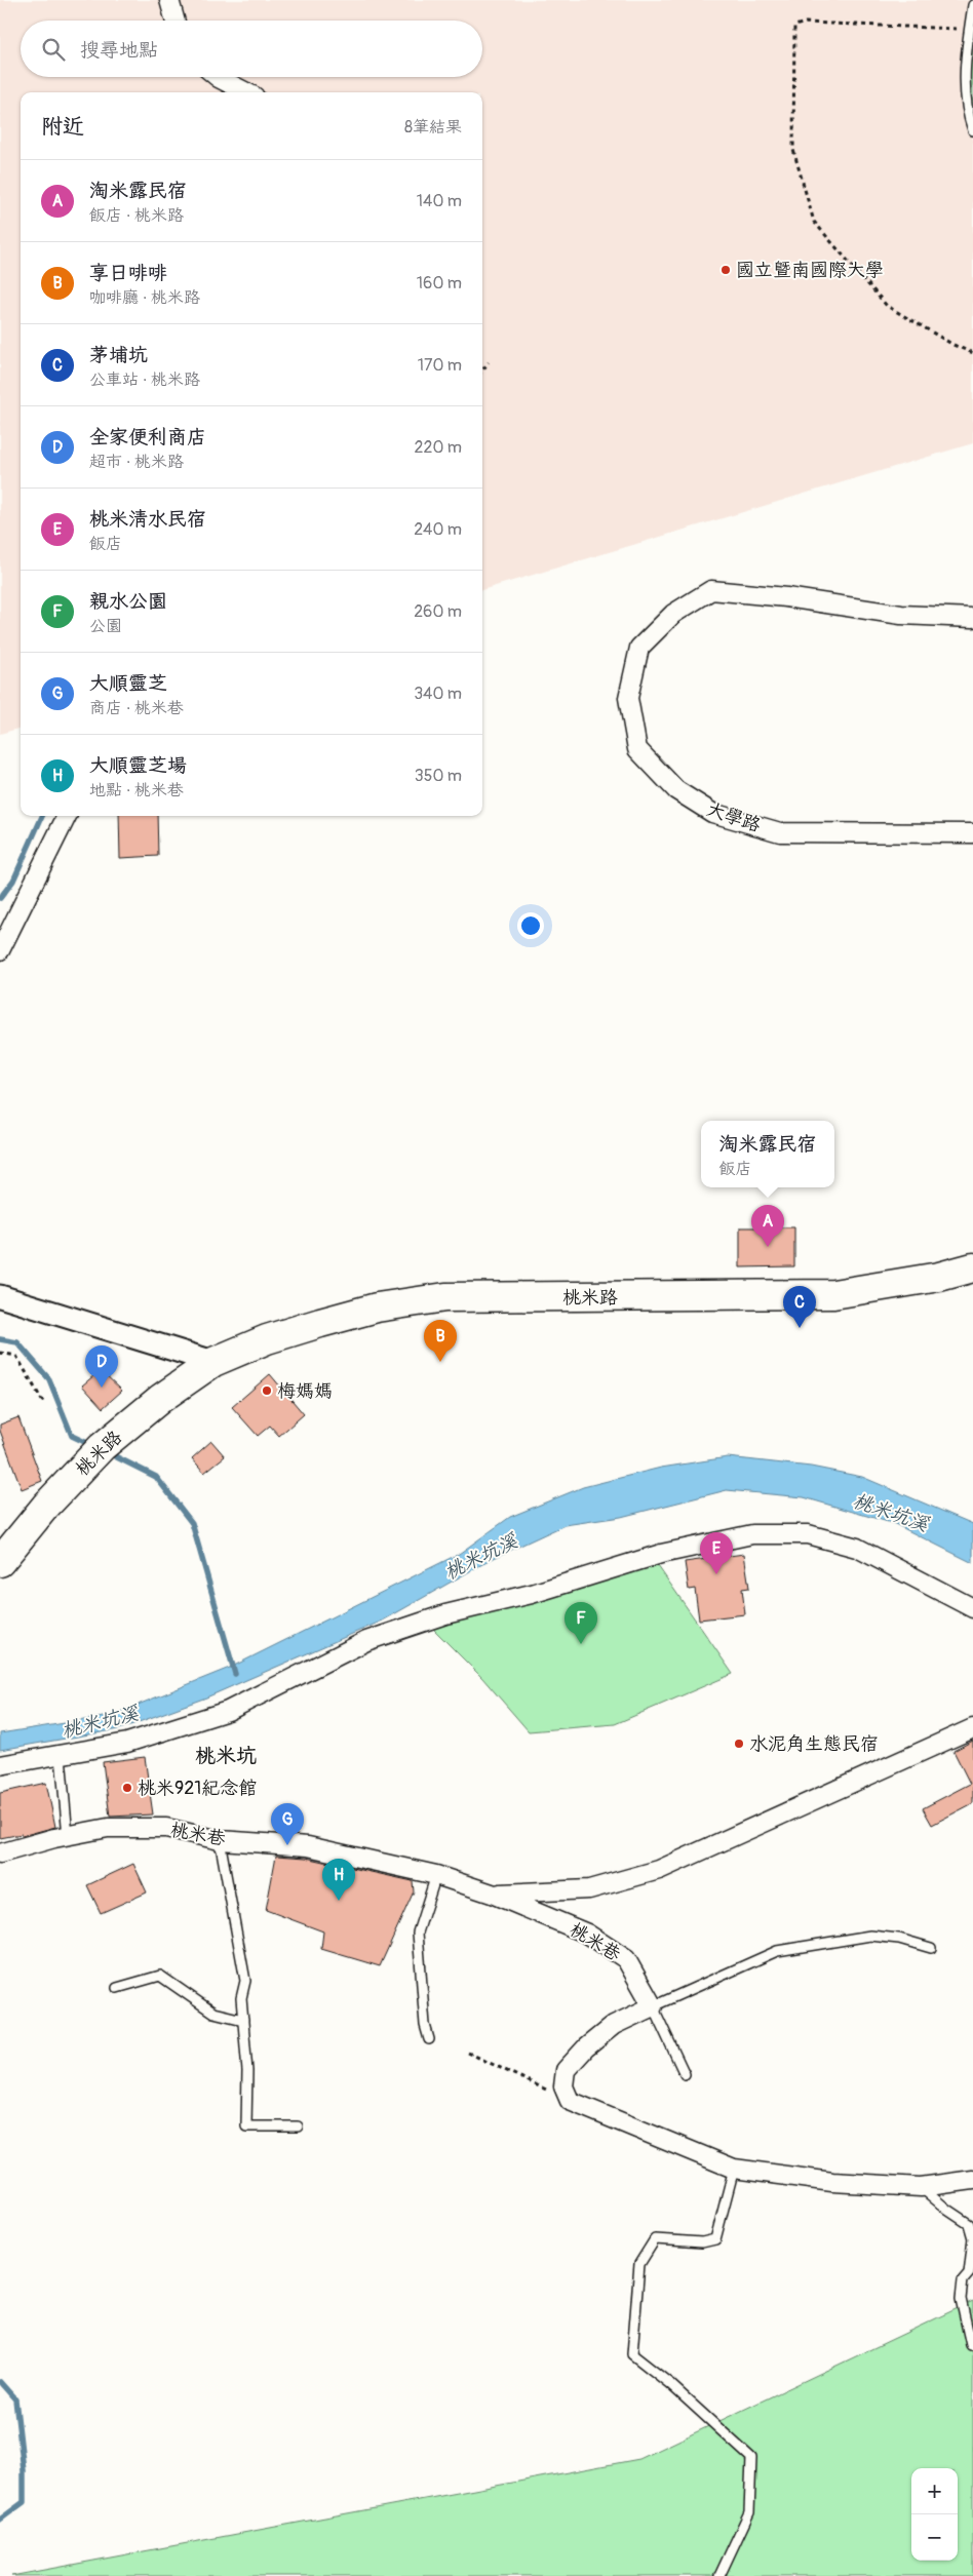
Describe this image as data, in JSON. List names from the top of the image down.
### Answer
{
  "streets": {
    "main road": ["桃米路"],
    "street": ["大學路", "桃米巷"]
  },
  "districts": ["桃米坑"],
  "water": ["桃米坑溪"],
  "places": [
    "國立暨南國際大學",
    "梅媽媽",
    "水泥角生態民宿",
    "桃米921紀念館"
  ],
  "page": {
    "search": "搜尋地點",
    "heading": ["附近", "8筆結果"],
    "list": [
      {
        "mark": "A",
        "name": "淘米露民宿",
        "note": "飯店 · 桃米路",
        "value": "140 m"
      },
      {
        "mark": "B",
        "name": "享日啡啡",
        "note": "咖啡廳 · 桃米路",
        "value": "160 m"
      },
      {
        "mark": "C",
        "name": "茅埔坑",
        "note": "公車站 · 桃米路",
        "value": "170 m"
      },
      {
        "mark": "D",
        "name": "全家便利商店",
        "note": "超市 · 桃米路",
        "value": "220 m"
      },
      {
        "mark": "E",
        "name": "桃米清水民宿",
        "note": "飯店",
        "value": "240 m"
      },
      {
        "mark": "F",
        "name": "親水公園",
        "note": "公園",
        "value": "260 m"
      },
      {
        "mark": "G",
        "name": "大順靈芝",
        "note": "商店 · 桃米巷",
        "value": "340 m"
      },
      {
        "mark": "H",
        "name": "大順靈芝場",
        "note": "地點 · 桃米巷",
        "value": "350 m"
      }
    ],
    "popup": ["淘米露民宿", "飯店"],
    "pins": [
      "A",
      "C",
      "B",
      "D",
      "E",
      "F",
      "G",
      "H"
    ],
    "map_buttons": ["+", "−"]
  }
}
